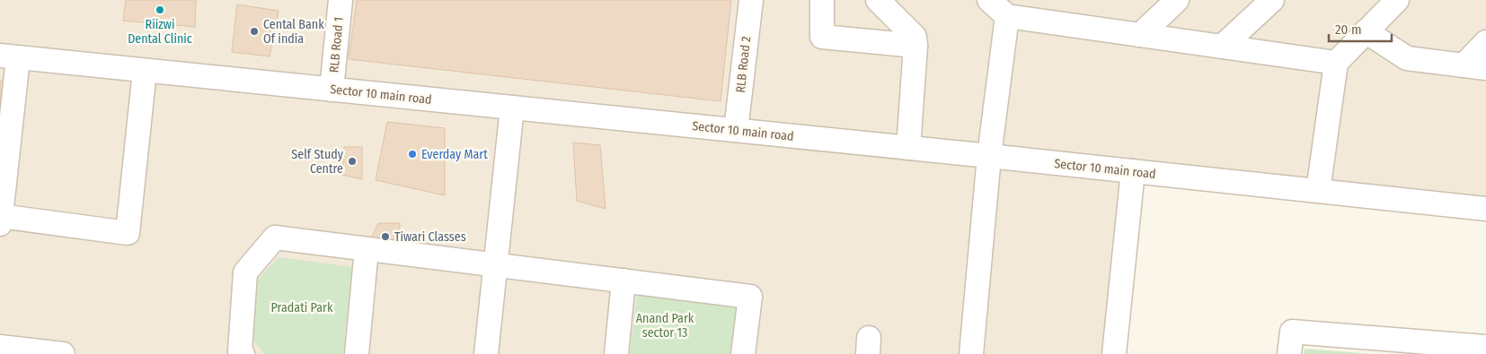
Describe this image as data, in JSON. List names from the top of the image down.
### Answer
{
  "streets": {
    "street": ["RLB Road 1", "RLB Road 2", "Sector 10 main road"]
  },
  "crossings": [
    ["RLB Road 1", "Sector 10 main road"],
    ["RLB Road 2", "Sector 10 main road"]
  ],
  "parks": ["Pradati Park", "Anand Park sector 13"],
  "places": [
    "Riizwi Dental Clinic",
    "Cental Bank Of india",
    "Everday Mart",
    "Self Study Centre",
    "Tiwari Classes"
  ],
  "scale_bar": "20 m"
}
